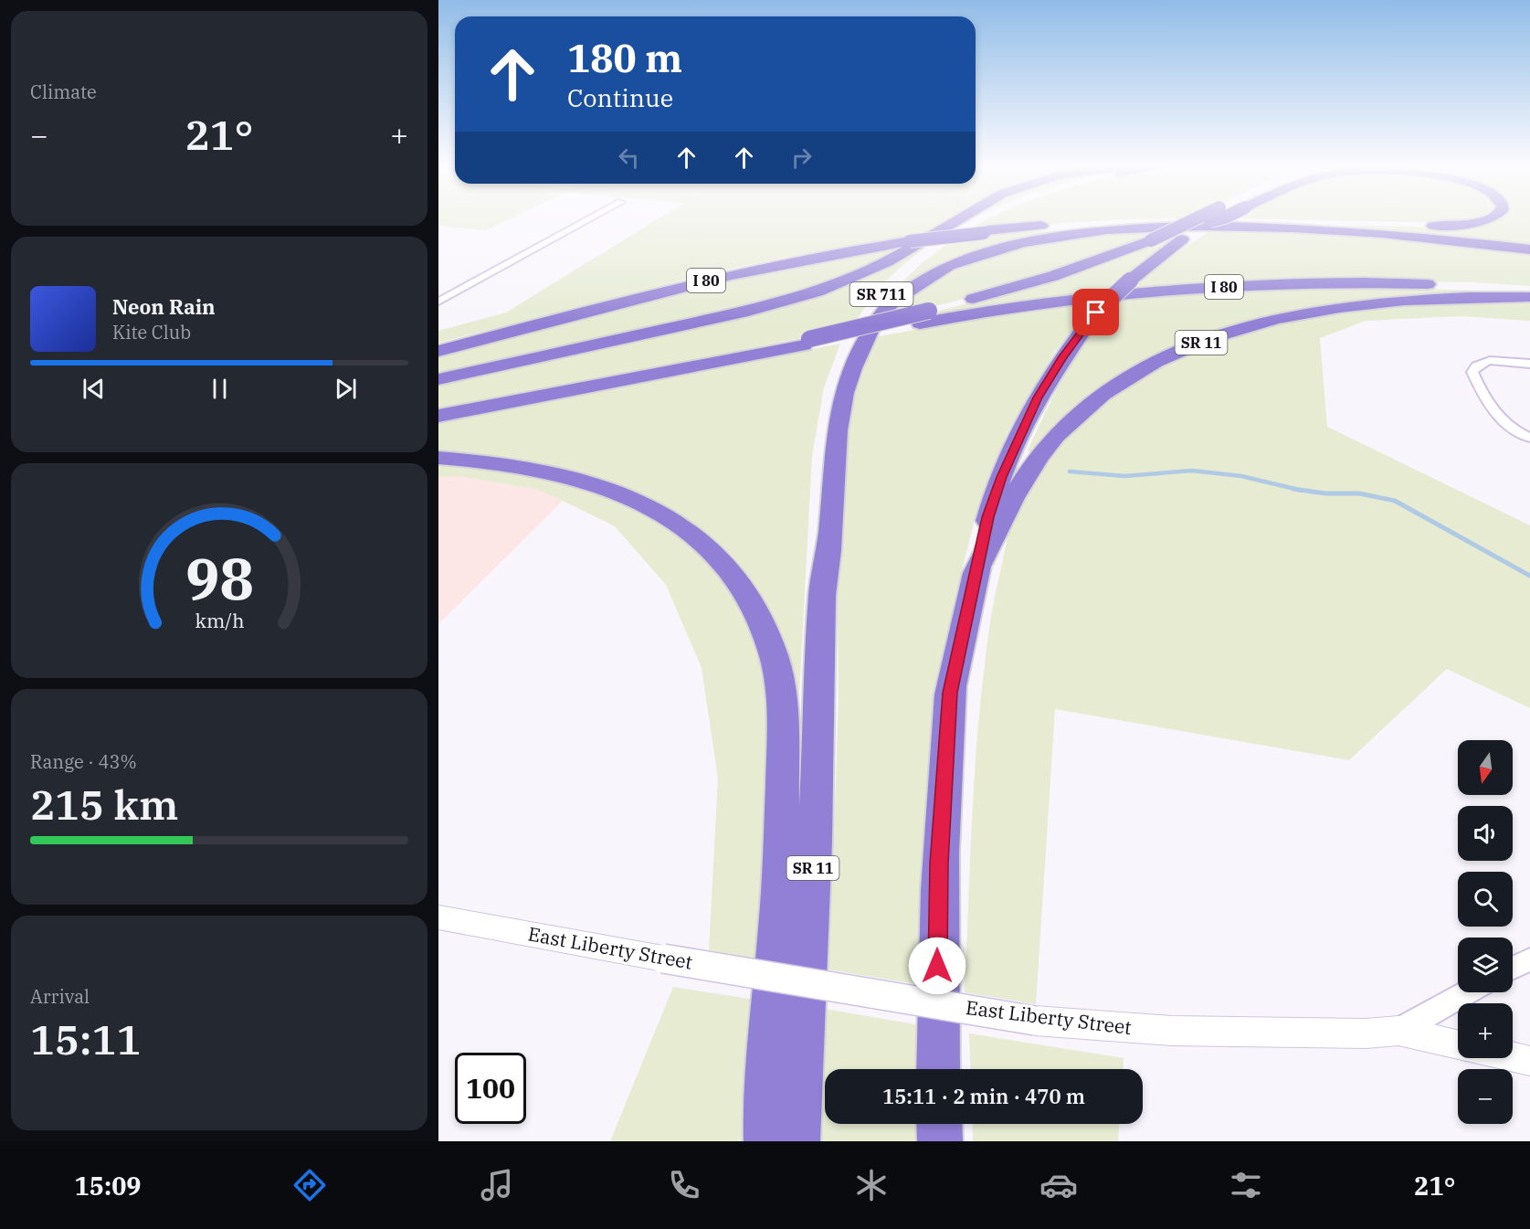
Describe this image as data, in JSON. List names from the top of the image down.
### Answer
{
  "streets": {
    "highway": ["I 80", "SR 711", "SR 11"],
    "street": ["East Liberty Street"]
  },
  "crossings": [
    ["I 80", "SR 11"],
    ["SR 711", "SR 11"]
  ],
  "north": "bottom",
  "page": {
    "tile": [
      "Climate",
      ["Range · 43%", "215 km"],
      ["Arrival", "15:11"]
    ],
    "turn": ["180 m", "Continue"],
    "heat": ["−", "21°", "+"],
    "song": ["Neon Rain", "Kite Club"],
    "map_buttons": ["+", "−"],
    "limit": "100",
    "trip": "15:11 · 2 min · 470 m",
    "tabs": ["15:09", "21°"],
    "gauge": ["98", "km/h"]
  }
}
